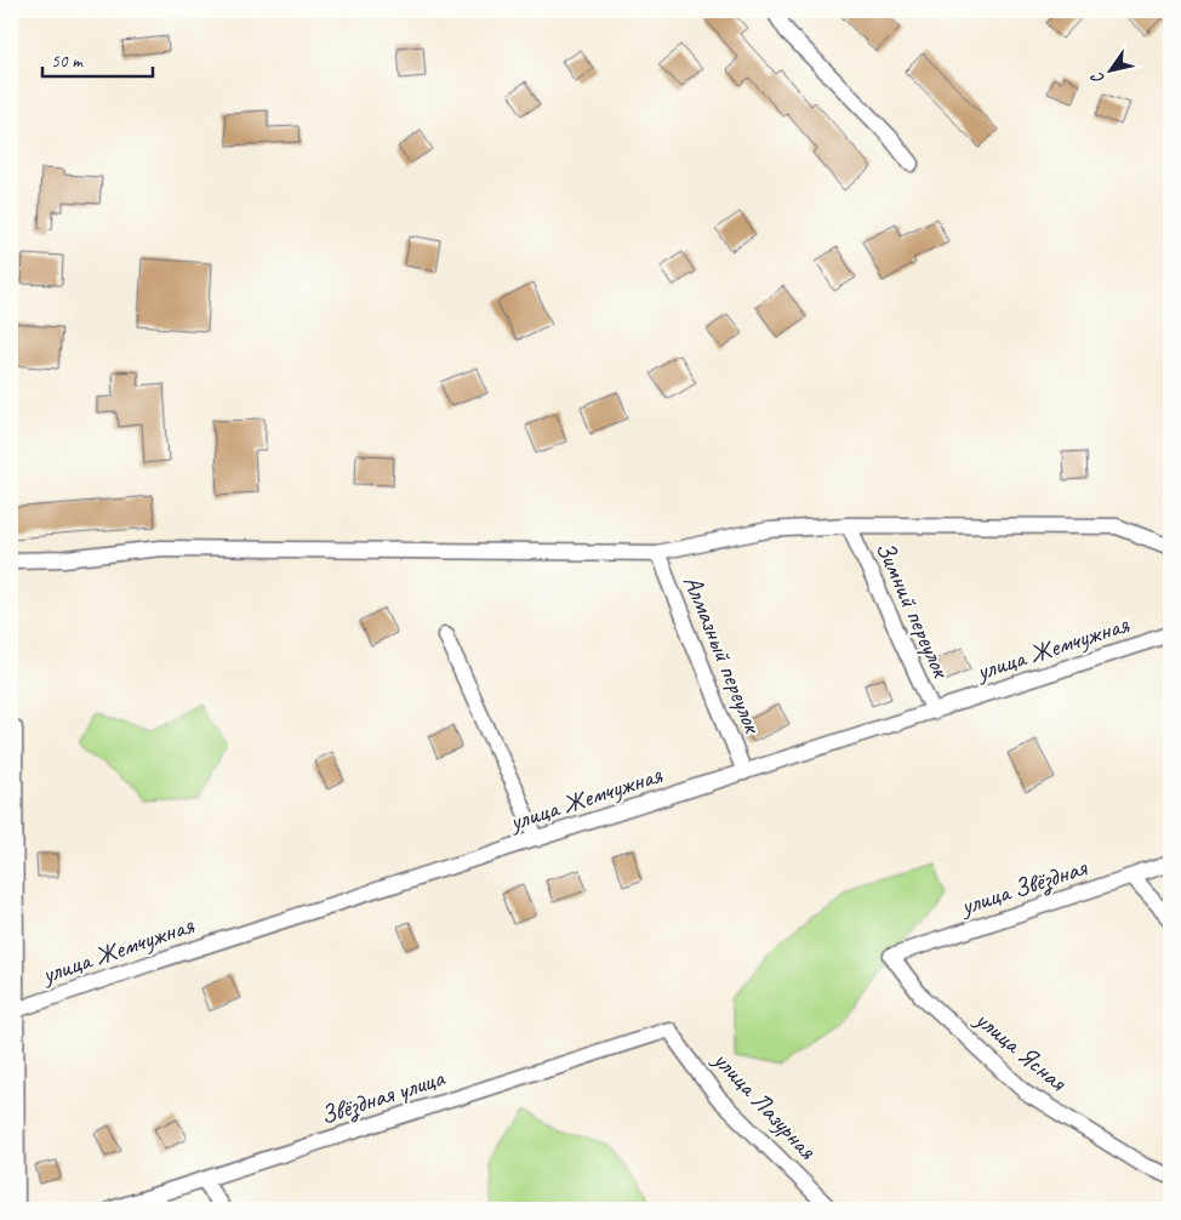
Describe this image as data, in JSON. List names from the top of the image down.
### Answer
{
  "streets": {
    "street": [
      "Зимний переулок",
      "улица Жемчужная",
      "Алмазный переулок",
      "улица Звёздная",
      "улица Ясная",
      "Звёздная улица",
      "улица Лазурная"
    ]
  },
  "crossings": [
    ["Зимний переулок", "улица Жемчужная"],
    ["улица Жемчужная", "Алмазный переулок"],
    ["улица Звёздная", "улица Ясная"],
    ["Звёздная улица", "улица Лазурная"]
  ],
  "scale_bar": "50 m",
  "north": "bottom left"
}
